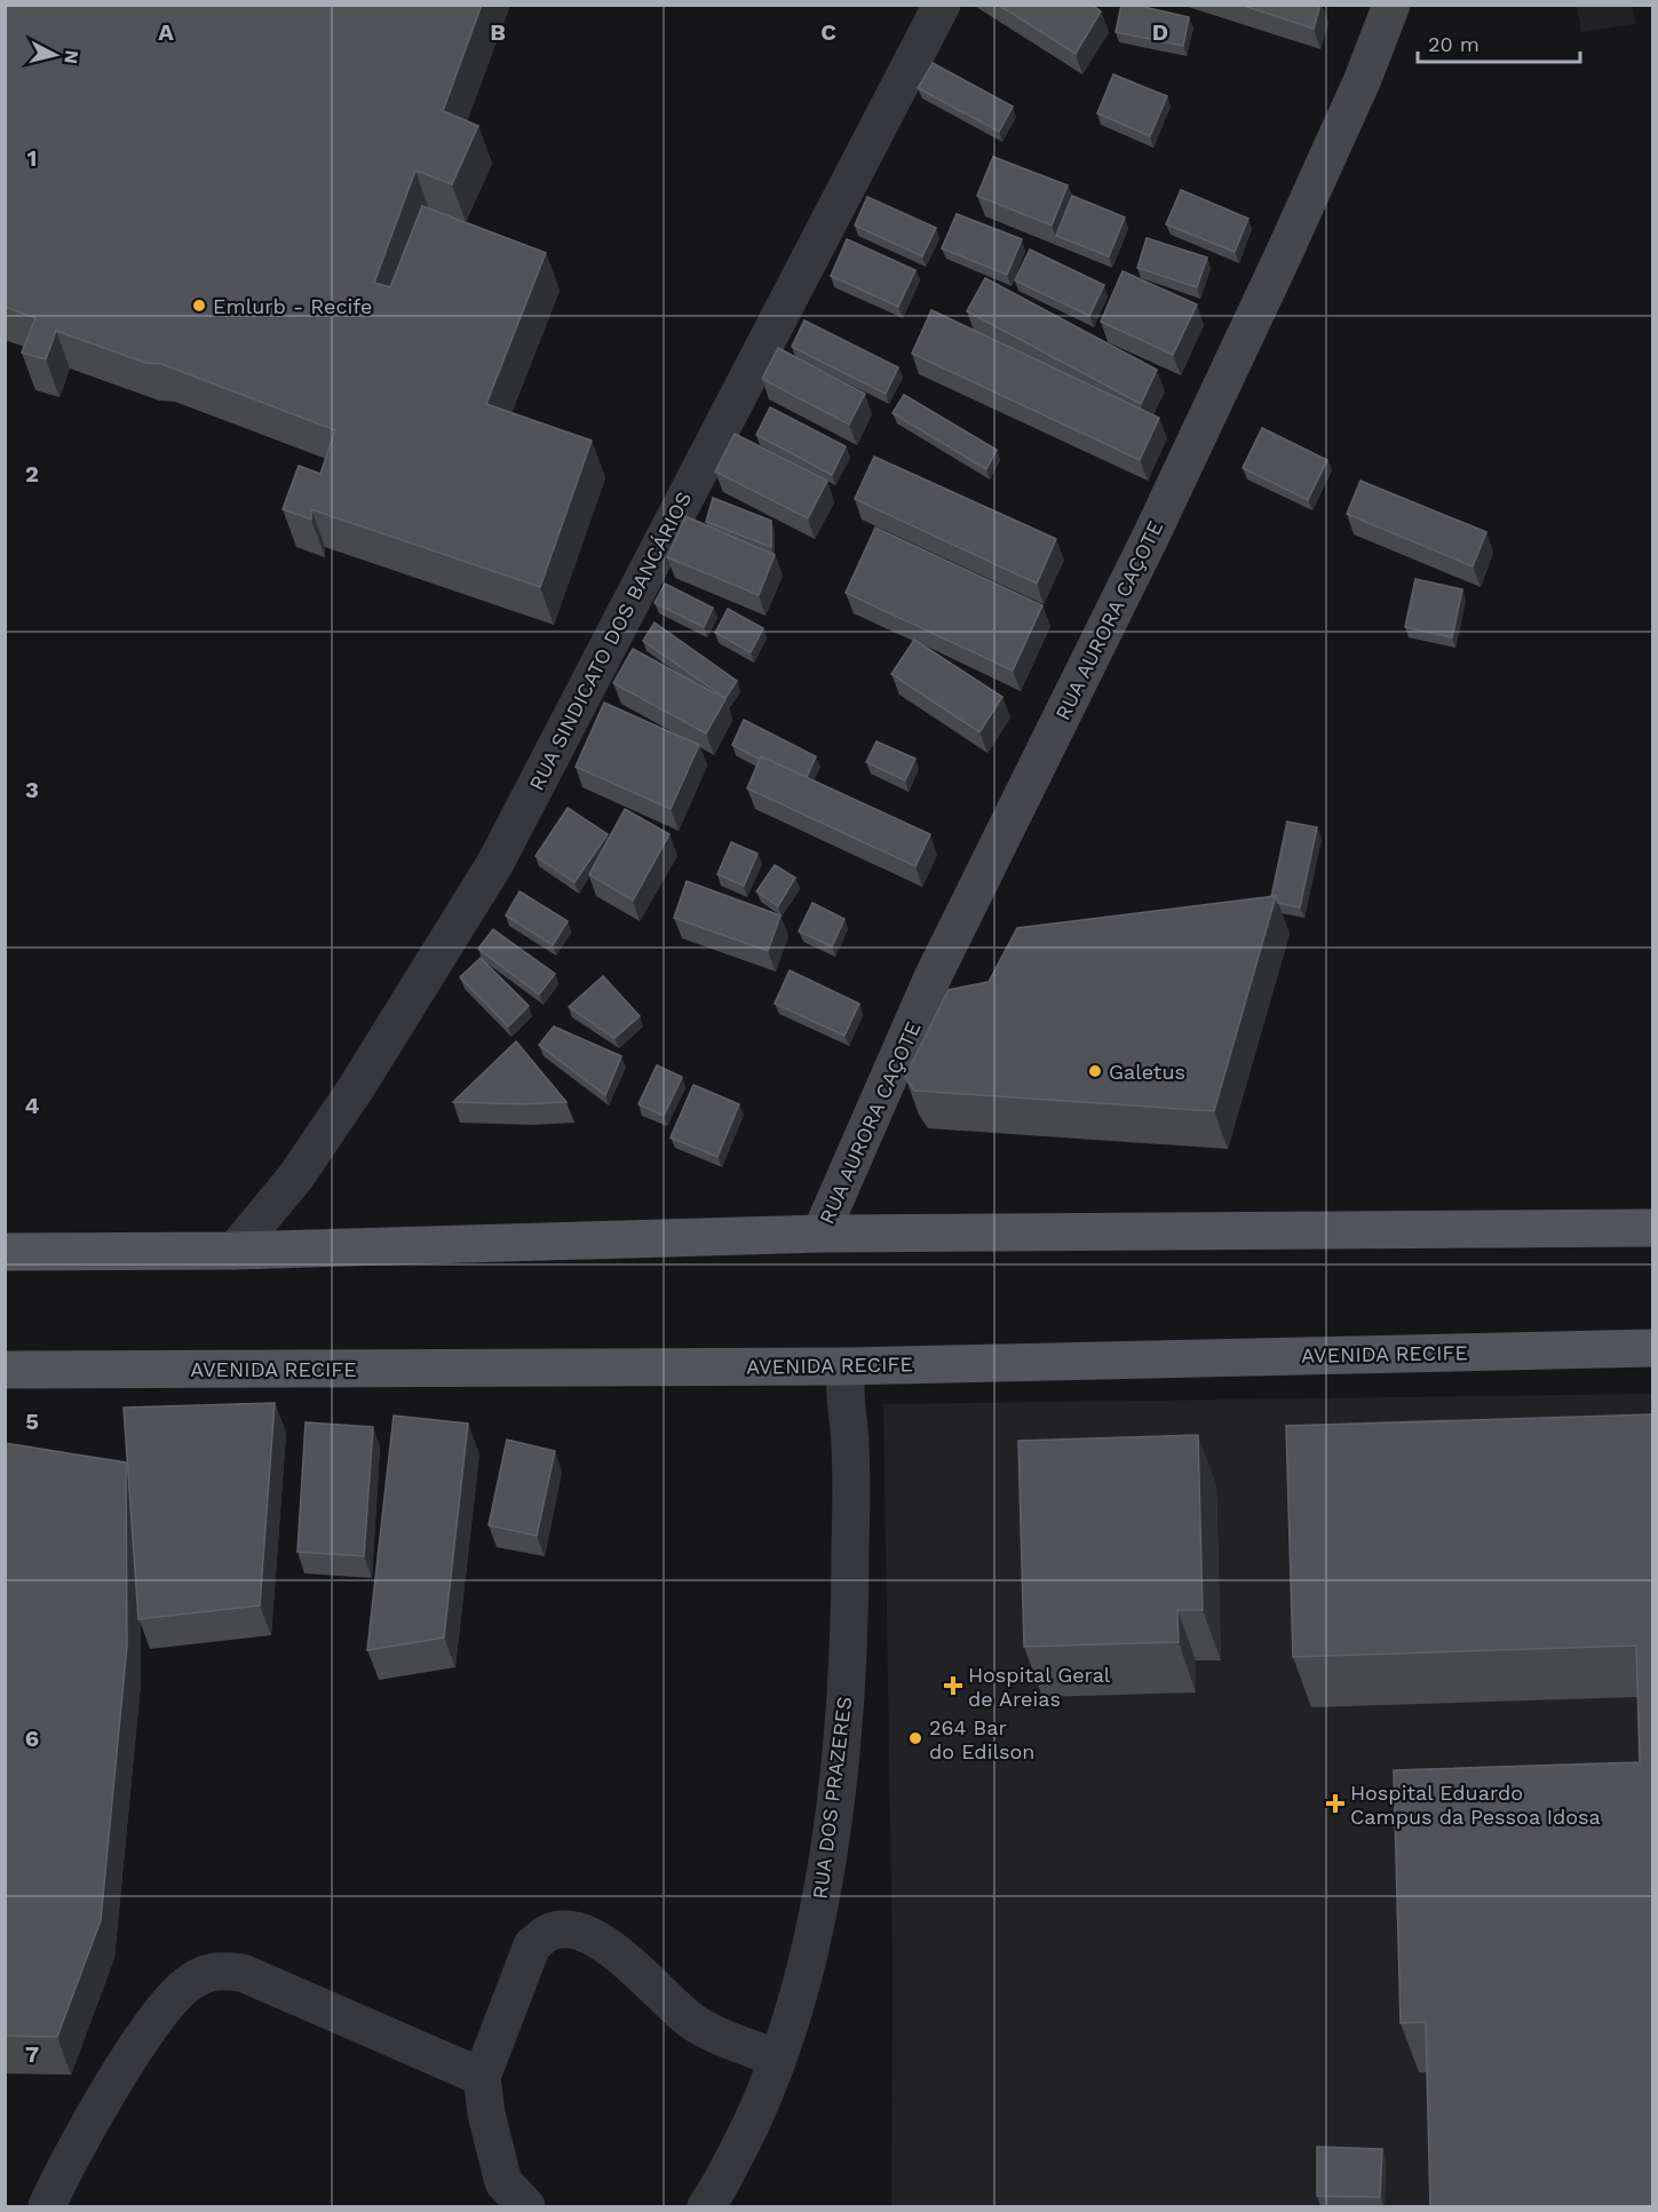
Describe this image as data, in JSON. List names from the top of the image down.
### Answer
{
  "streets": {
    "main road": ["RUA AURORA CAÇOTE", "AVENIDA RECIFE"],
    "street": ["RUA SINDICATO DOS BANCÁRIOS", "RUA DOS PRAZERES"]
  },
  "crossings": [
    ["AVENIDA RECIFE", "RUA DOS PRAZERES"]
  ],
  "places": {
    "other": ["Emlurb - Recife", "Galetus", "264 Bar do Edilson"],
    "health": ["Hospital Geral de Areias", "Hospital Eduardo Campus da Pessoa Idosa"]
  },
  "scale_bar": "20 m",
  "north": "right",
  "grid": {
    "columns": [
      "A",
      "B",
      "C",
      "D"
    ],
    "rows": [
      "1",
      "2",
      "3",
      "4",
      "5",
      "6",
      "7"
    ]
  }
}
